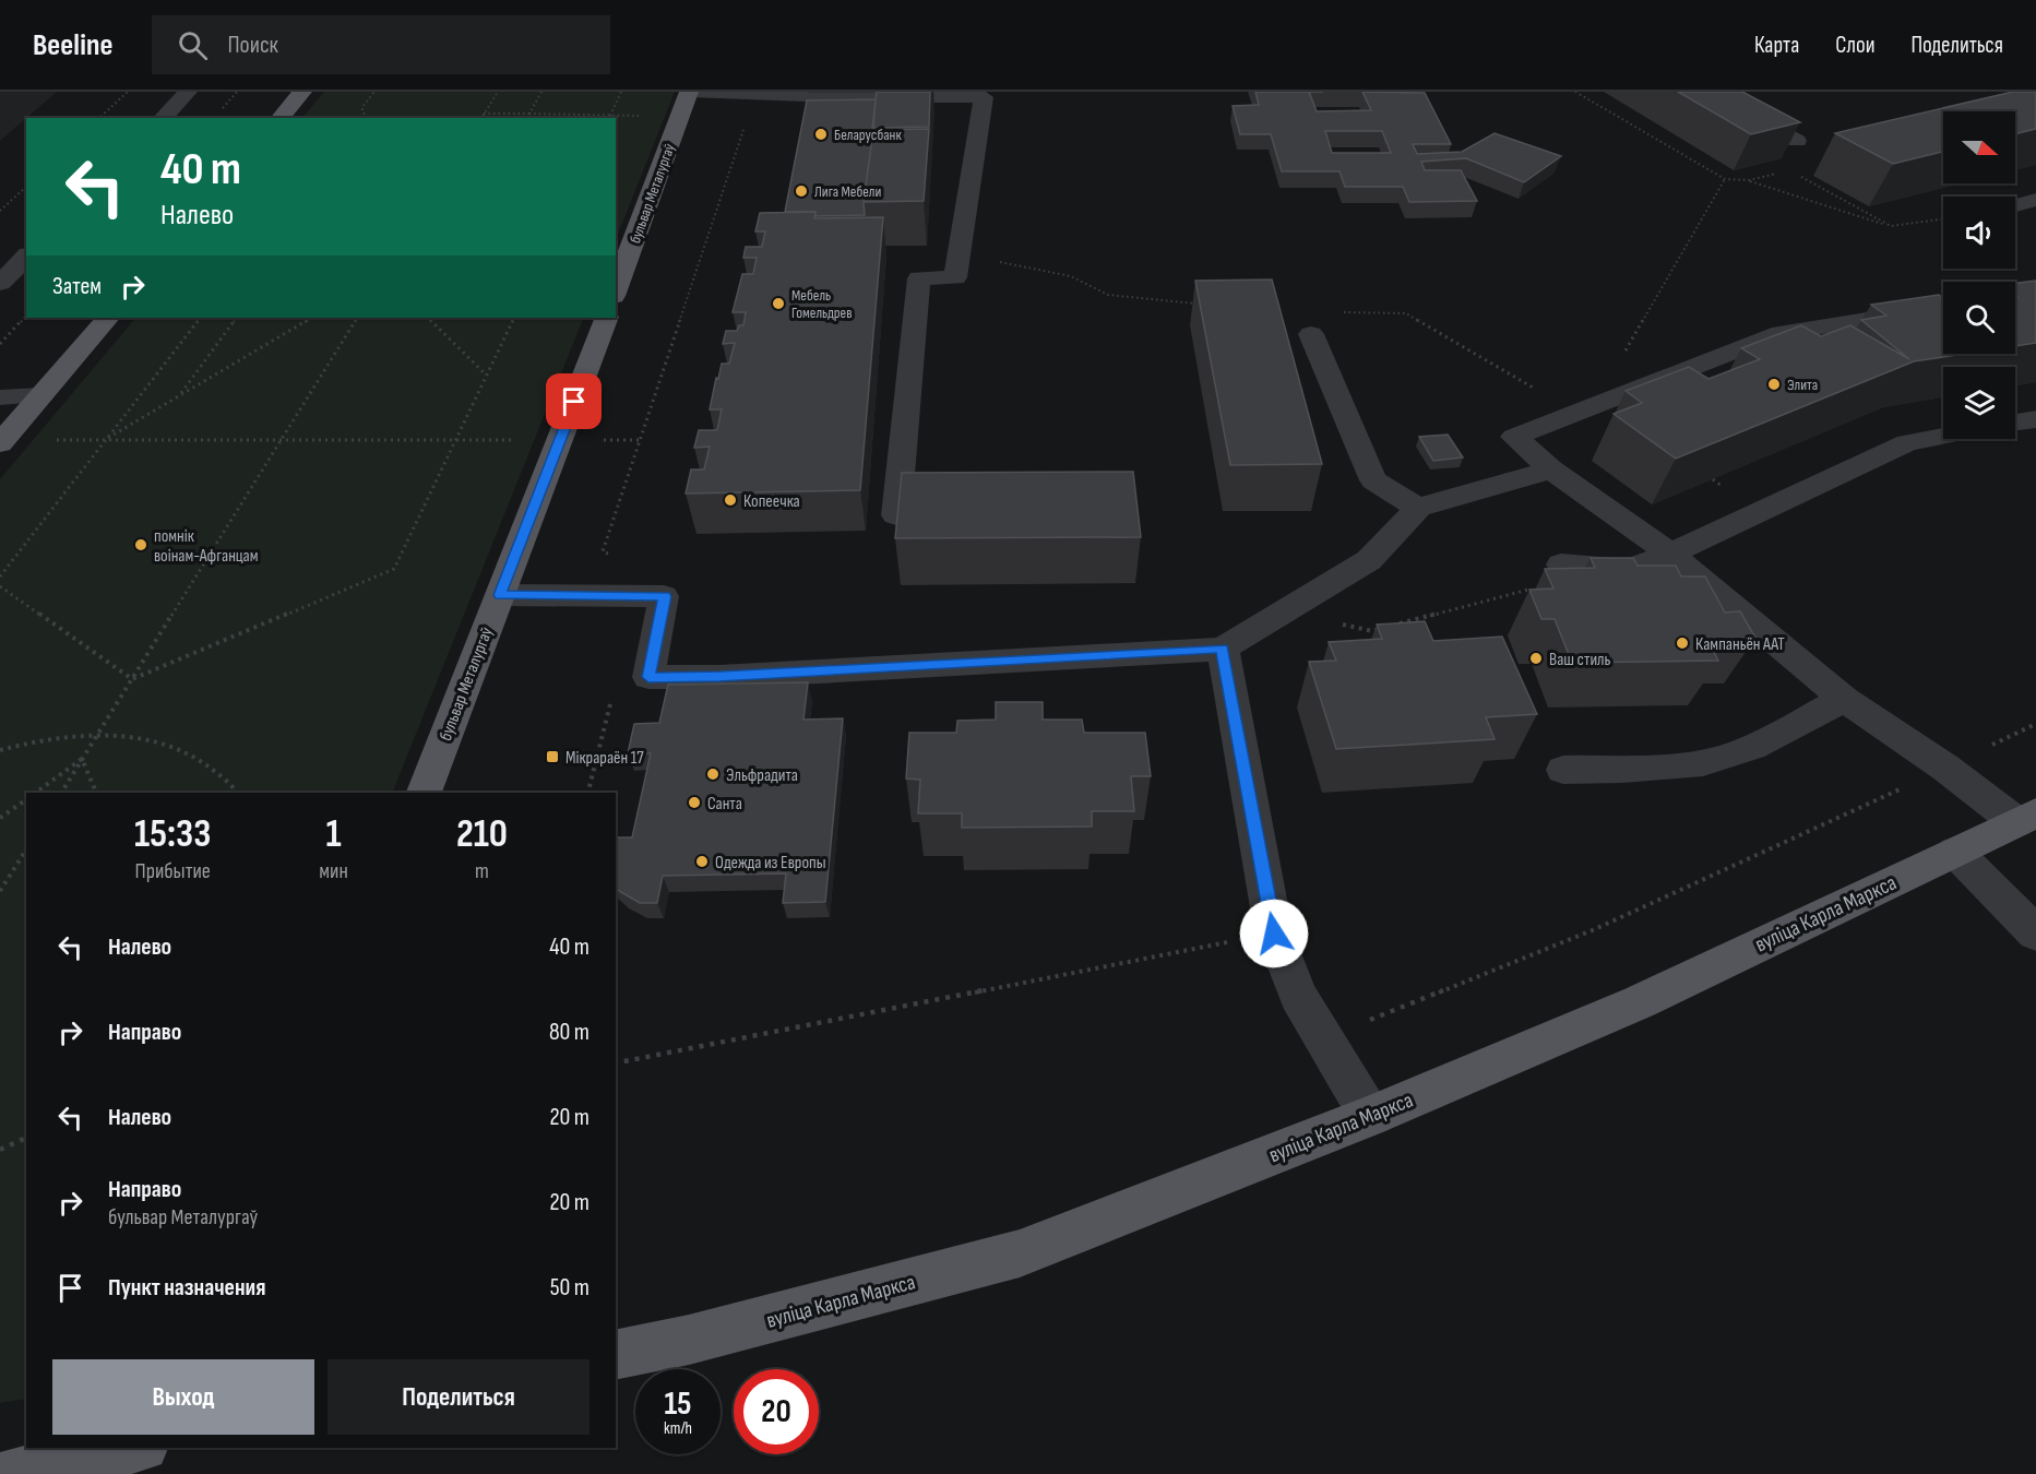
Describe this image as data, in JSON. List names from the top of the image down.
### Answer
{
  "streets": {
    "main road": ["бульвар Металургаў", "вуліца Карла Маркса"]
  },
  "places": {
    "other": [
      "Беларусбанк",
      "Лига Мебели",
      "Мебель Гомельдрев",
      "Элита",
      "Копеечка",
      "помнік воінам-Афганцам",
      "Кампаньён ААТ",
      "Ваш стиль",
      "Эльфрадита",
      "Санта",
      "Одежда из Европы"
    ],
    "transit": ["Мікрараён 17"]
  },
  "north": "right",
  "page": {
    "header": "Beeline",
    "search": "Поиск",
    "nav": ["Карта", "Слои", "Поделиться"],
    "turn": ["40 m", "Налево"],
    "then": "Затем",
    "eta": [
      "15:33",
      "Прибытие",
      "1",
      "мин",
      "210",
      "m"
    ],
    "list": [
      {
        "name": "Налево",
        "value": "40 m"
      },
      {
        "name": "Направо",
        "value": "80 m"
      },
      {
        "name": "Налево",
        "value": "20 m"
      },
      {
        "name": "Направо",
        "note": "бульвар Металургаў",
        "value": "20 m"
      },
      {
        "name": "Пункт назначения",
        "value": "50 m"
      }
    ],
    "buttons": ["Выход", "Поделиться"],
    "speed": "15 km/h",
    "limit": "20"
  }
}
